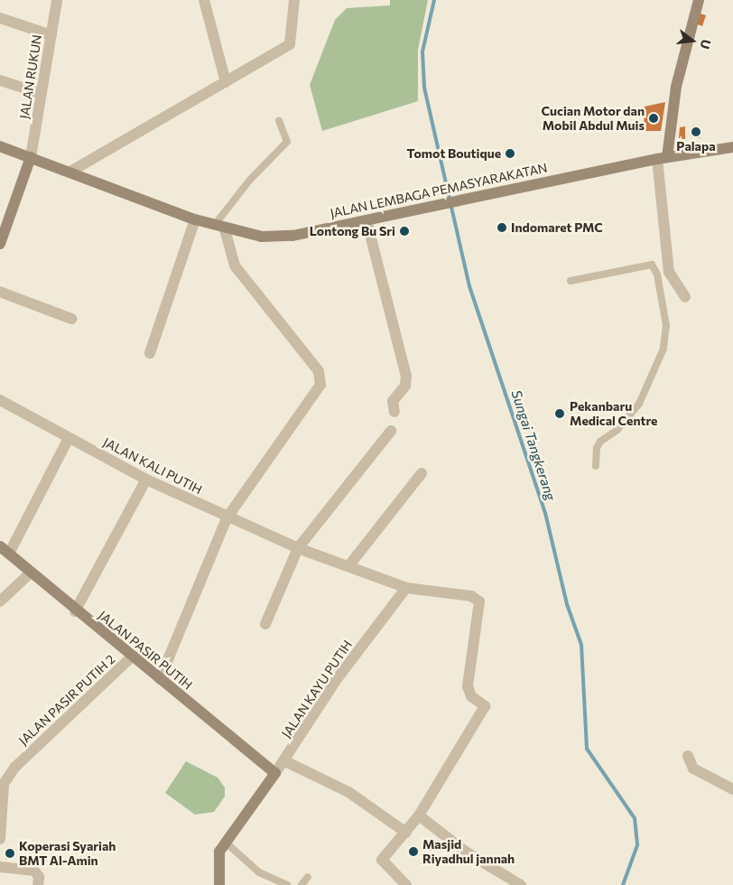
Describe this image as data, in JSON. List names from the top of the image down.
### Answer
{
  "streets": {
    "street": [
      "JALAN RUKUN",
      "JALAN LEMBAGA PEMASYARAKATAN",
      "JALAN KALI PUTIH",
      "JALAN PASIR PUTIH",
      "JALAN KAYU PUTIH",
      "JALAN PASIR PUTIH 2"
    ]
  },
  "crossings": [
    ["JALAN RUKUN", "JALAN LEMBAGA PEMASYARAKATAN"],
    ["JALAN PASIR PUTIH", "JALAN KAYU PUTIH"],
    ["JALAN PASIR PUTIH", "JALAN PASIR PUTIH 2"]
  ],
  "water": ["Sungai Tangkerang"],
  "places": [
    "Cucian Motor dan Mobil Abdul Muis",
    "Palapa",
    "Tomot Boutique",
    "Indomaret PMC",
    "Lontong Bu Sri",
    "Pekanbaru Medical Centre",
    "Masjid Riyadhul jannah",
    "Koperasi Syariah BMT Al-Amin"
  ],
  "north": "right"
}
